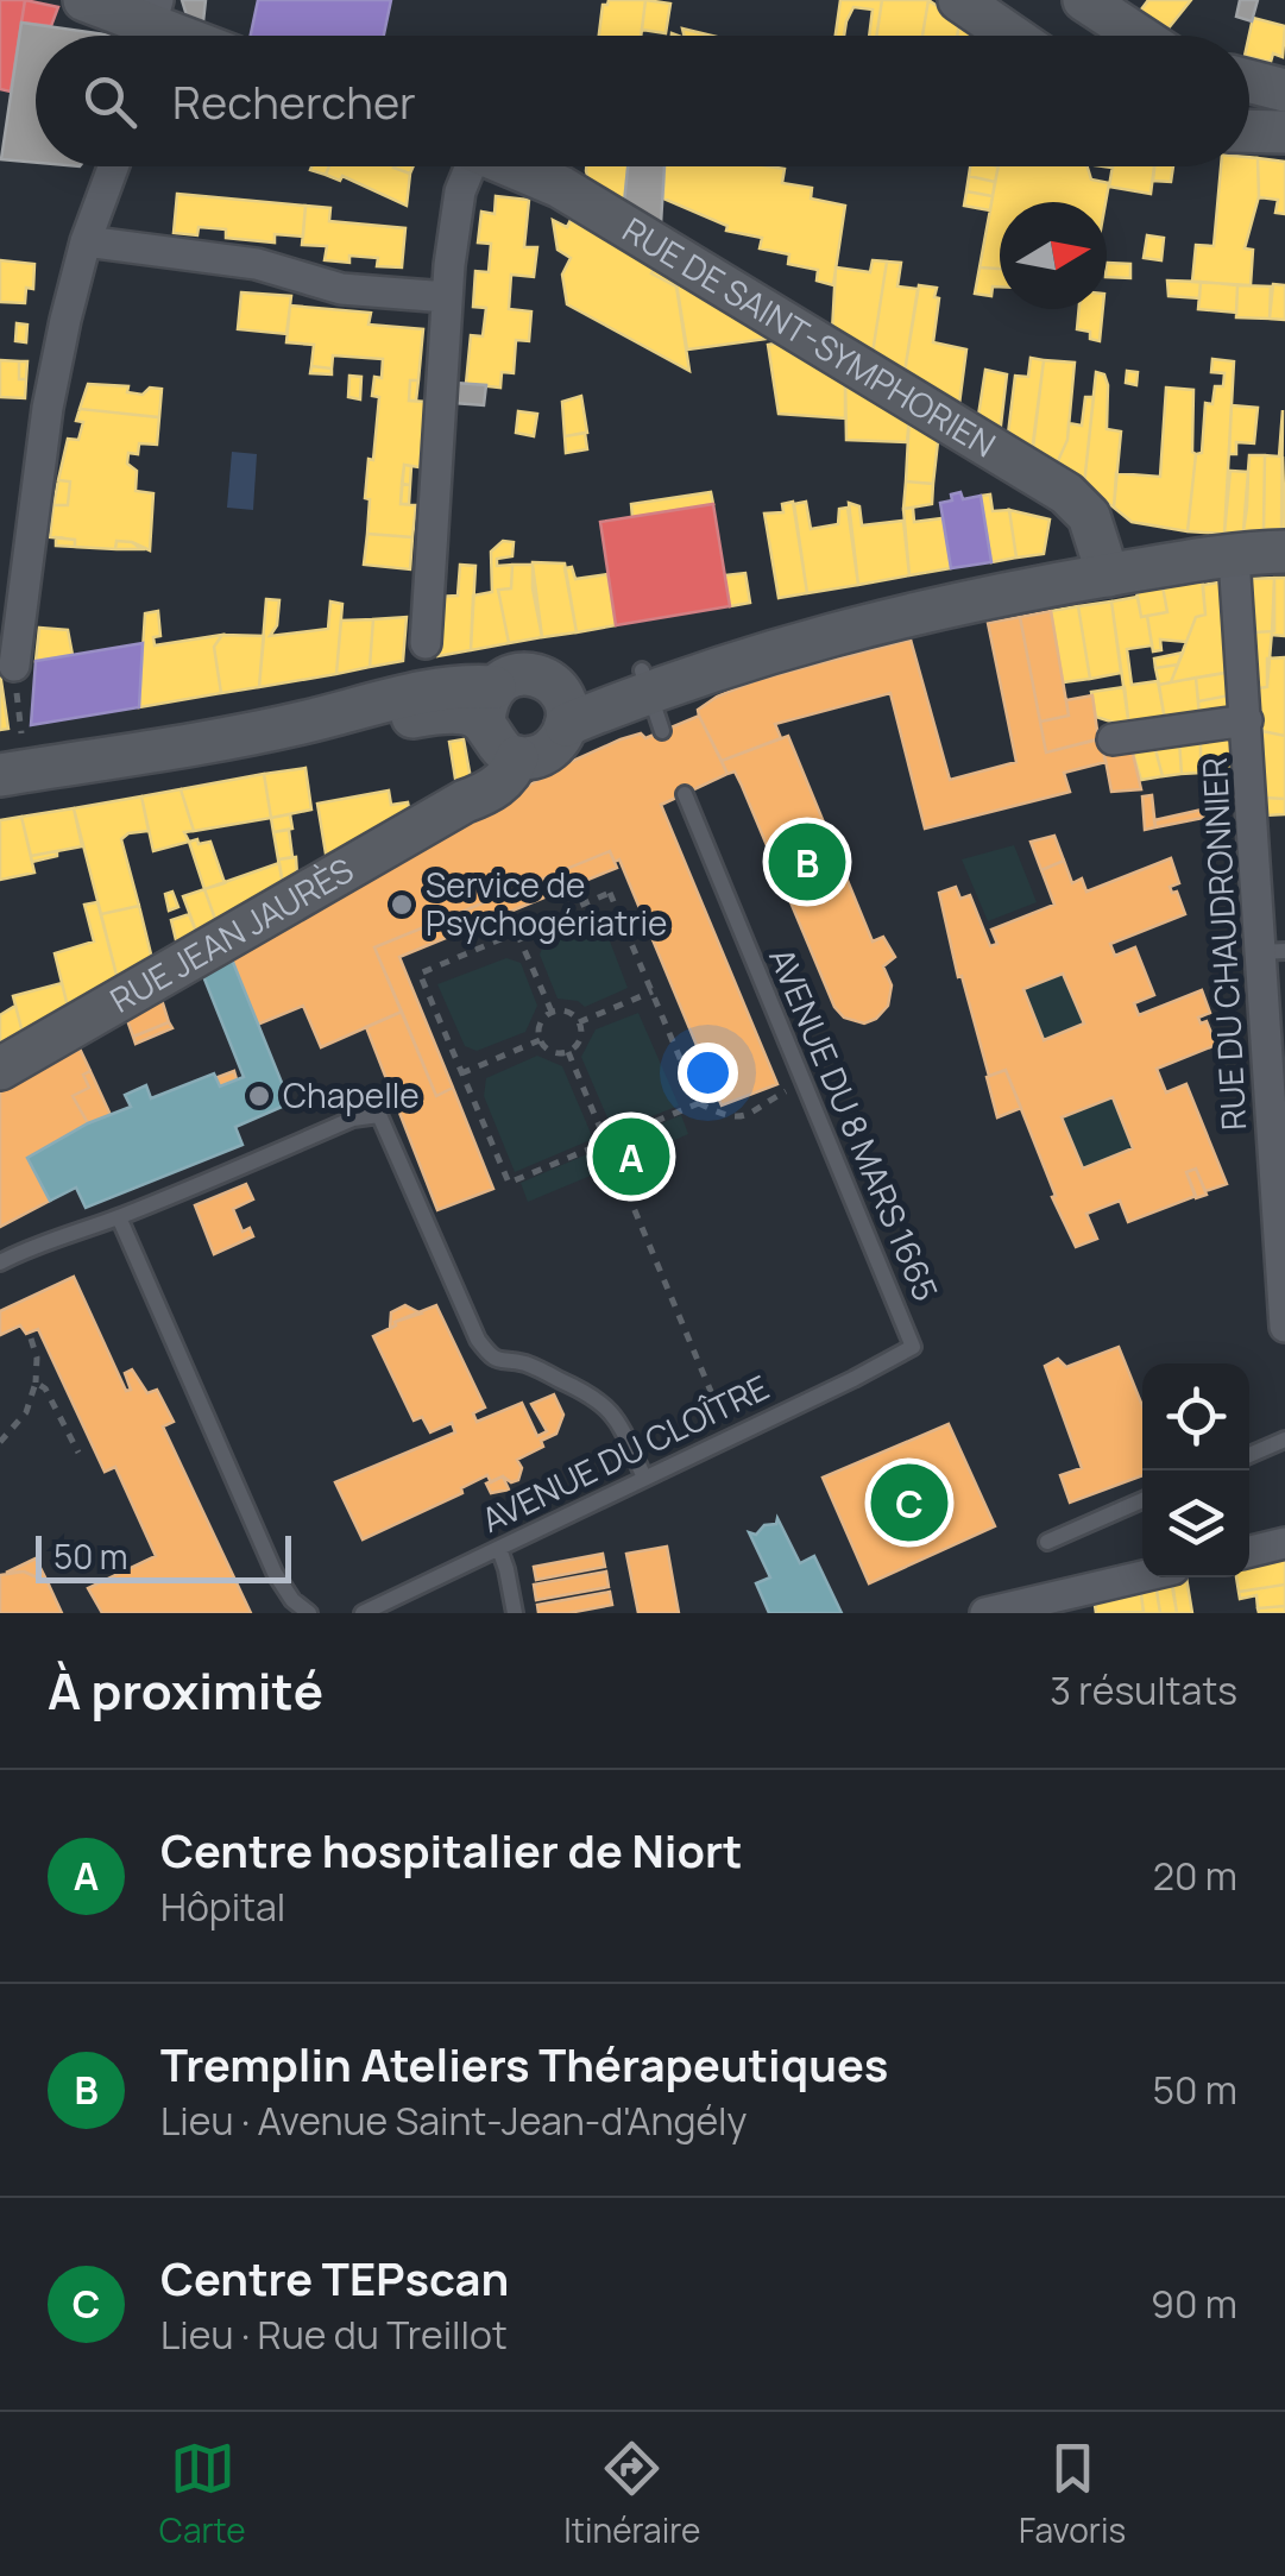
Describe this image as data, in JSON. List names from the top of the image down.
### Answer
{
  "streets": {
    "main road": ["RUE DE SAINT-SYMPHORIEN", "RUE JEAN JAURÈS"],
    "street": ["RUE DU CHAUDRONNIER"],
    "lane": ["AVENUE DU 8 MARS 1665", "AVENUE DU CLOÎTRE"]
  },
  "crossings": [
    ["AVENUE DU 8 MARS 1665", "AVENUE DU CLOÎTRE"]
  ],
  "places": ["Service de Psychogériatrie", "Chapelle"],
  "scale_bar": "50 m",
  "north": "right",
  "page": {
    "search": "Rechercher",
    "pins": ["B", "A", "C"],
    "scale": "50 m",
    "heading": ["À proximité", "3 résultats"],
    "list": [
      {
        "mark": "A",
        "name": "Centre hospitalier de Niort",
        "note": "Hôpital",
        "value": "20 m"
      },
      {
        "mark": "B",
        "name": "Tremplin Ateliers Thérapeutiques",
        "note": "Lieu · Avenue Saint-Jean-d'Angély",
        "value": "50 m"
      },
      {
        "mark": "C",
        "name": "Centre TEPscan",
        "note": "Lieu · Rue du Treillot",
        "value": "90 m"
      }
    ],
    "nav": ["Carte", "Itinéraire", "Favoris"]
  }
}
